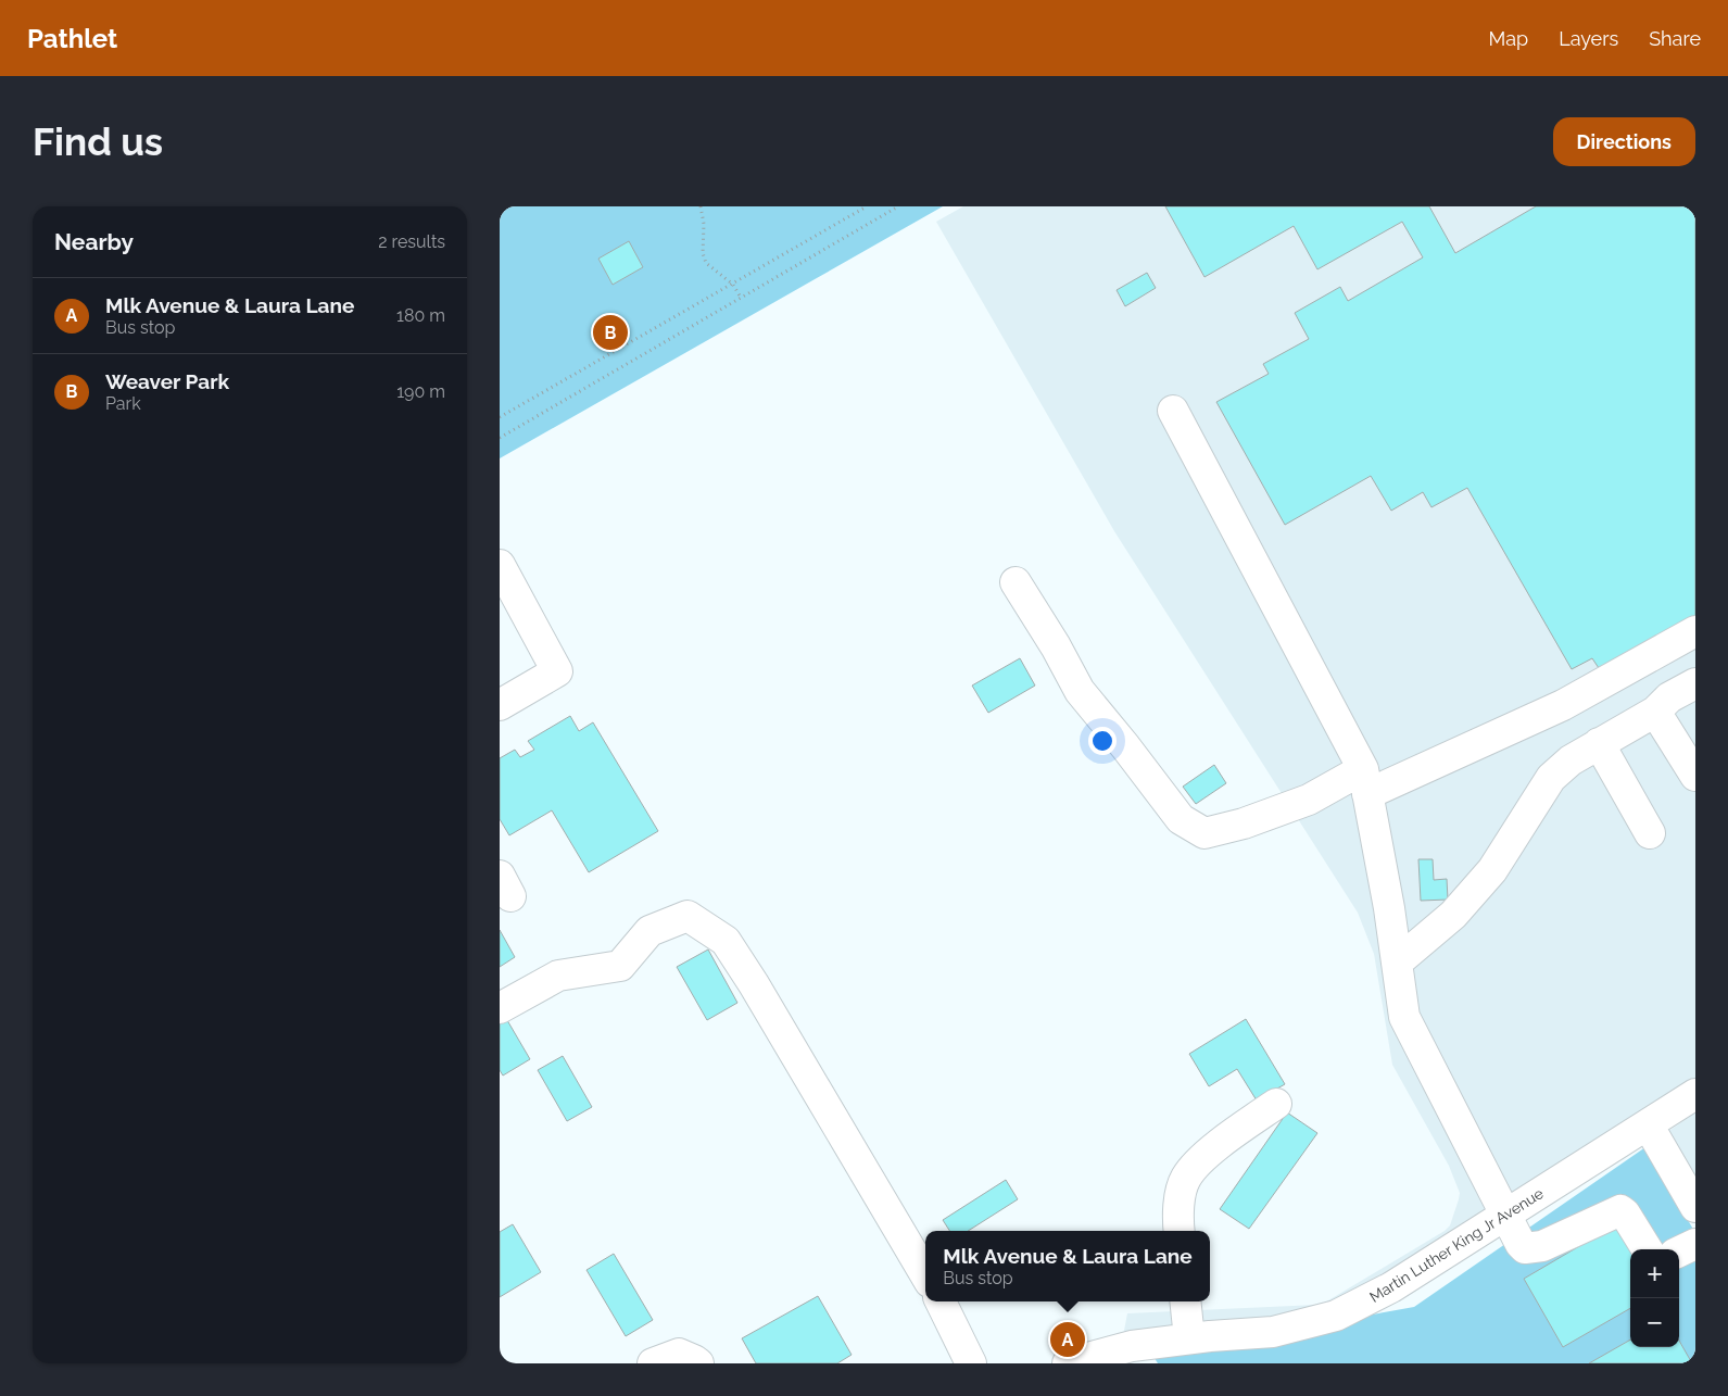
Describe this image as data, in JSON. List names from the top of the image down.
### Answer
{
  "streets": {
    "street": ["Martin Luther King Jr Avenue"]
  },
  "page": {
    "header": "Pathlet",
    "nav": ["Map", "Layers", "Share"],
    "buttons": "Directions",
    "title": "Find us",
    "heading": ["Nearby", "2 results"],
    "list": [
      {
        "mark": "A",
        "name": "Mlk Avenue & Laura Lane",
        "note": "Bus stop",
        "value": "180 m"
      },
      {
        "mark": "B",
        "name": "Weaver Park",
        "note": "Park",
        "value": "190 m"
      }
    ],
    "pins": ["B", "A"],
    "popup": ["Mlk Avenue & Laura Lane", "Bus stop"],
    "map_buttons": ["+", "−"]
  }
}
